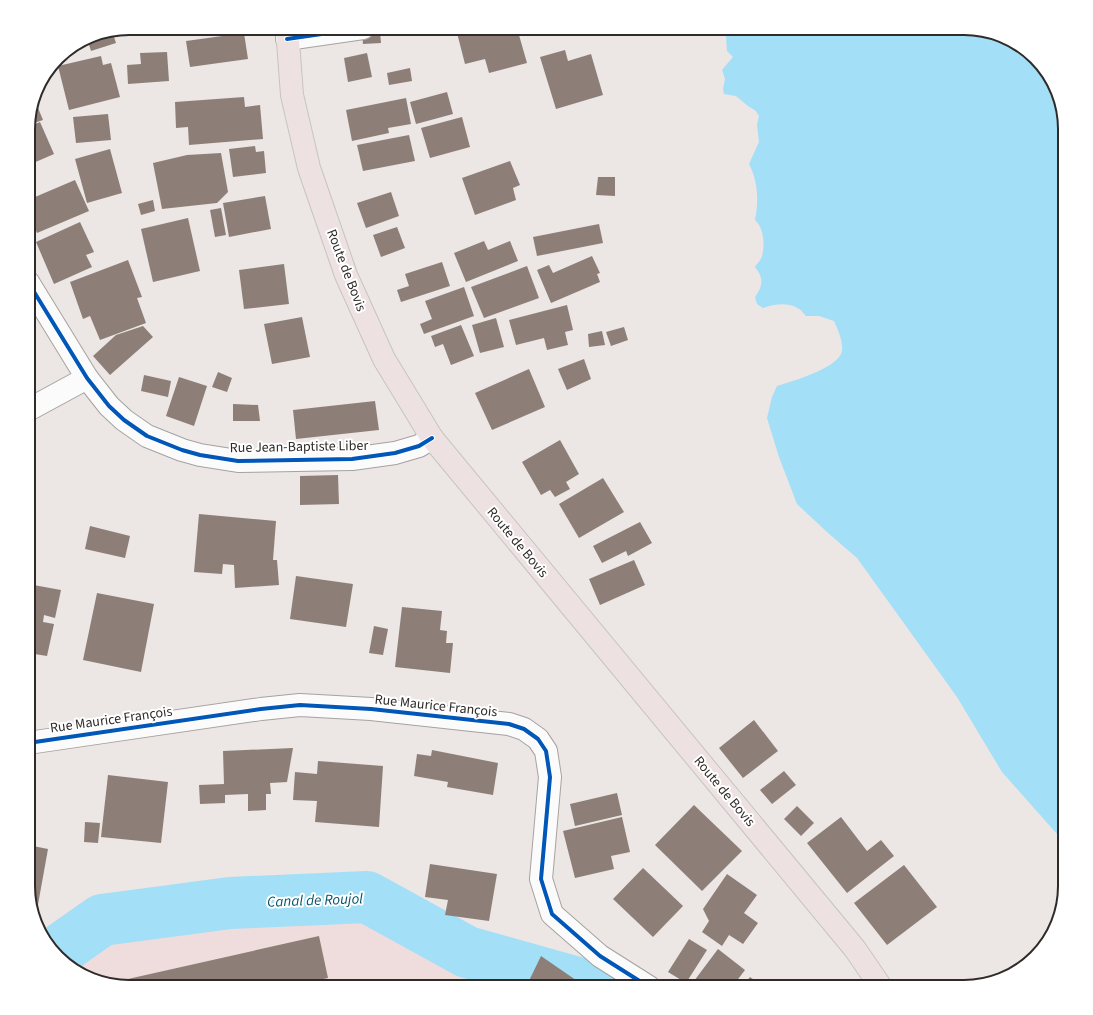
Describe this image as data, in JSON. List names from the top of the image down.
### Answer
{
  "streets": {
    "main road": ["Route de Bovis"],
    "street": ["Rue Jean-Baptiste Liber", "Rue Maurice François"]
  },
  "crossings": [
    ["Route de Bovis", "Rue Jean-Baptiste Liber"]
  ],
  "water": ["Canal de Roujol"]
}
